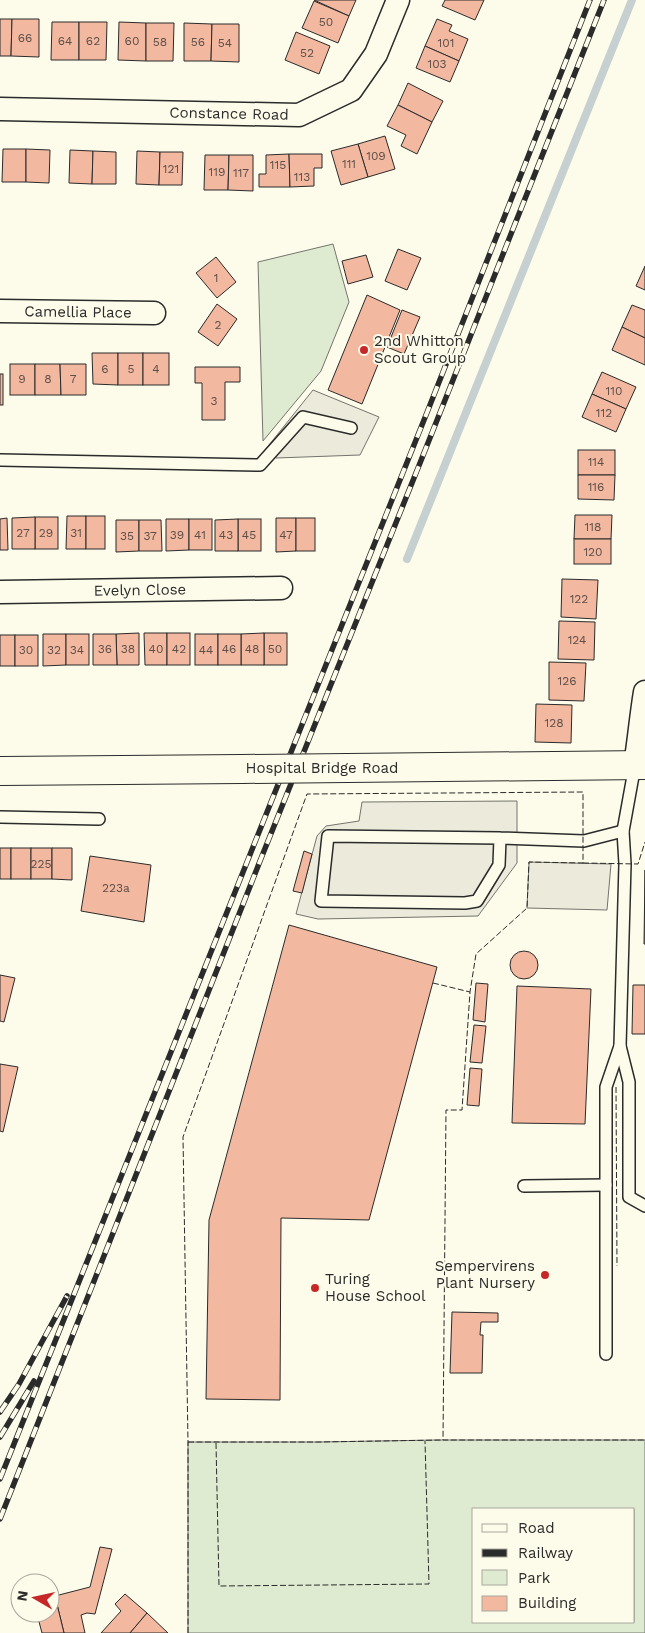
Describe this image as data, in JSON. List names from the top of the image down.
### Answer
{
  "streets": {
    "main road": ["Hospital Bridge Road"],
    "street": ["Constance Road", "Camellia Place", "Evelyn Close"]
  },
  "places": ["2nd Whitton Scout Group", "Sempervirens Plant Nursery", "Turing House School"],
  "house_numbers": [
    "50",
    "66",
    "64",
    "62",
    "60",
    "58",
    "56",
    "54",
    "101",
    "52",
    "103",
    "109",
    "111",
    "115",
    "121",
    "119",
    "117",
    "113",
    "1",
    "2",
    "6",
    "5",
    "4",
    "9",
    "8",
    "7",
    "110",
    "3",
    "112",
    "114",
    "116",
    "118",
    "27",
    "29",
    "31",
    "39",
    "41",
    "43",
    "45",
    "47",
    "35",
    "37",
    "120",
    "122",
    "124",
    "36",
    "38",
    "40",
    "42",
    "46",
    "48",
    "50",
    "30",
    "32",
    "34",
    "44",
    "126",
    "128",
    "225",
    "223a"
  ],
  "legend": [
    "Road",
    "Railway",
    "Park",
    "Building"
  ],
  "north": "left"
}
